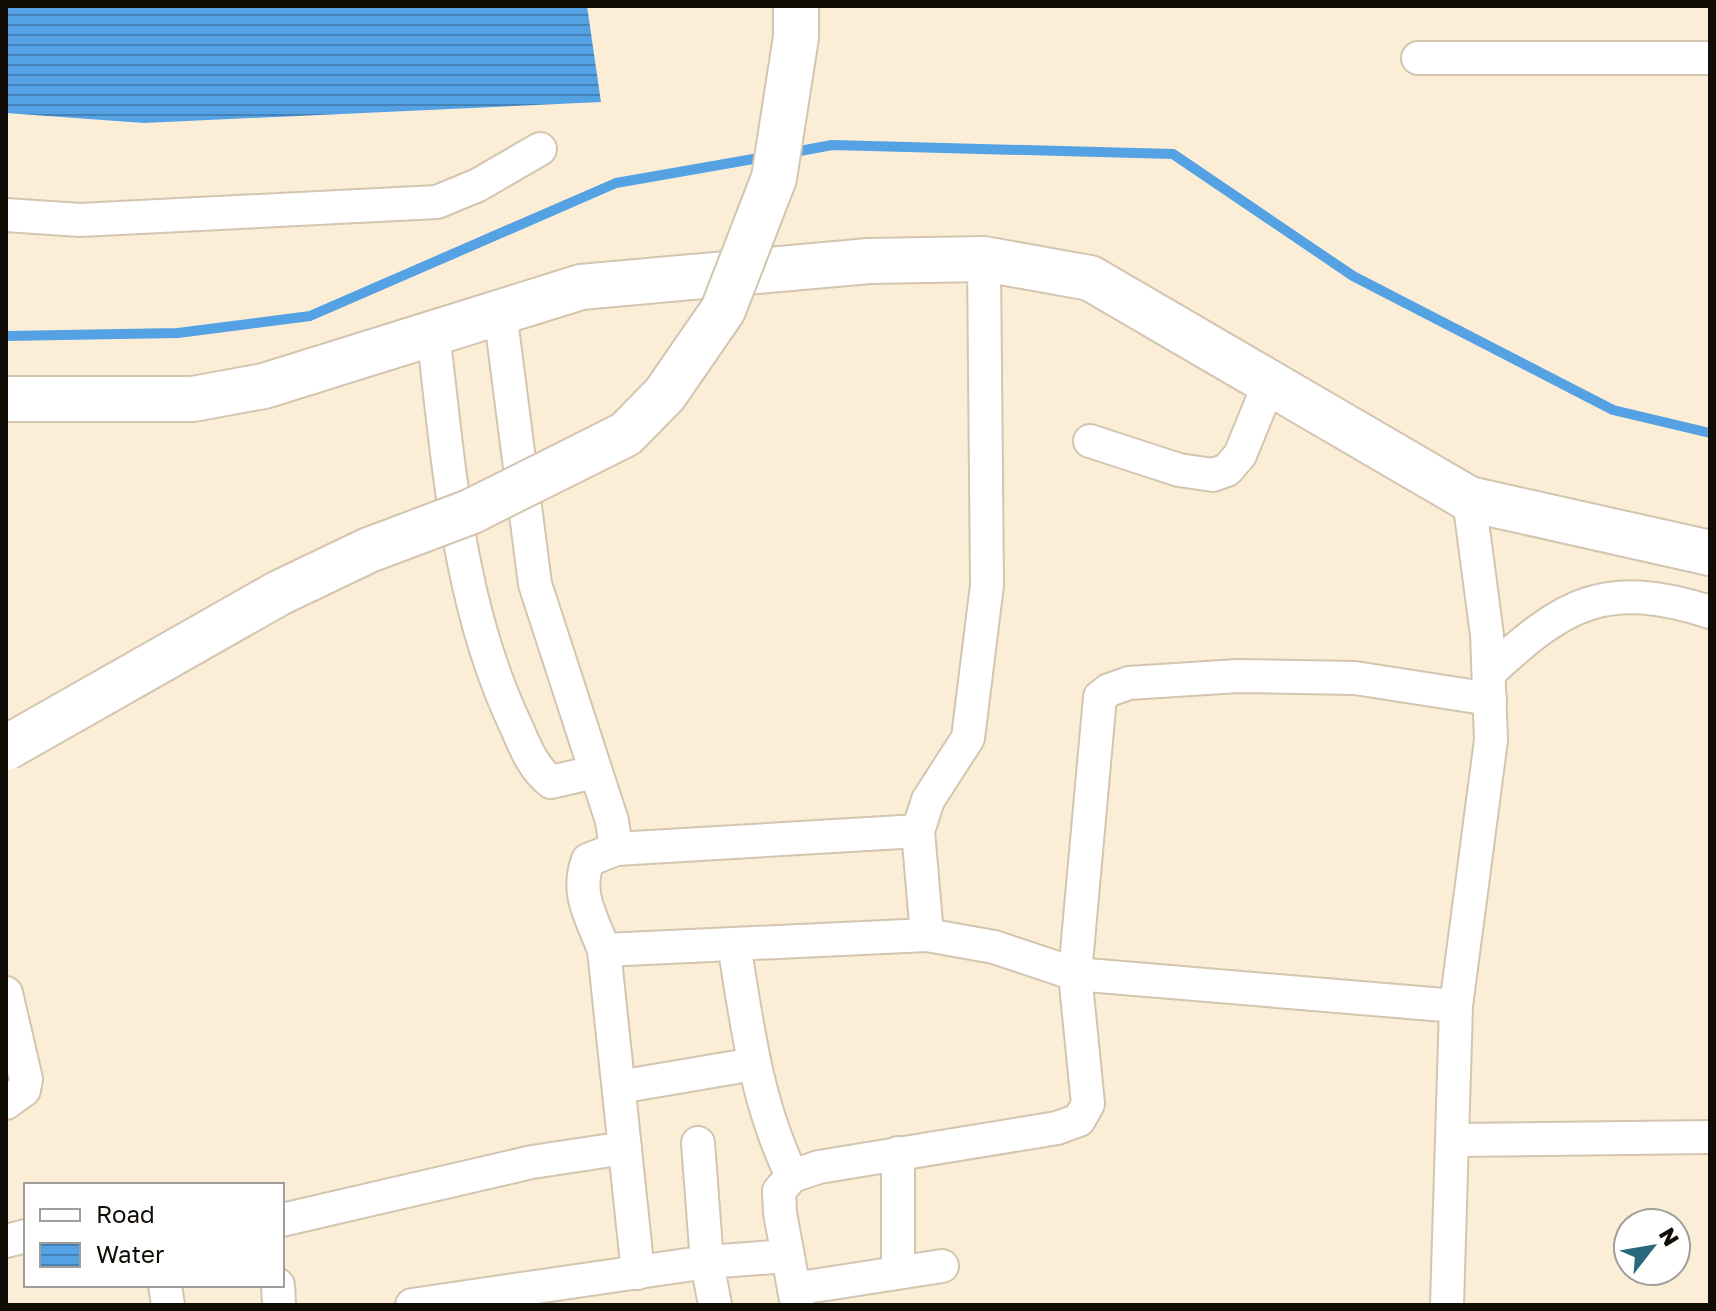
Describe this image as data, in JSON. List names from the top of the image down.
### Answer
{
  "legend": ["Road", "Water"],
  "north": "top right"
}
